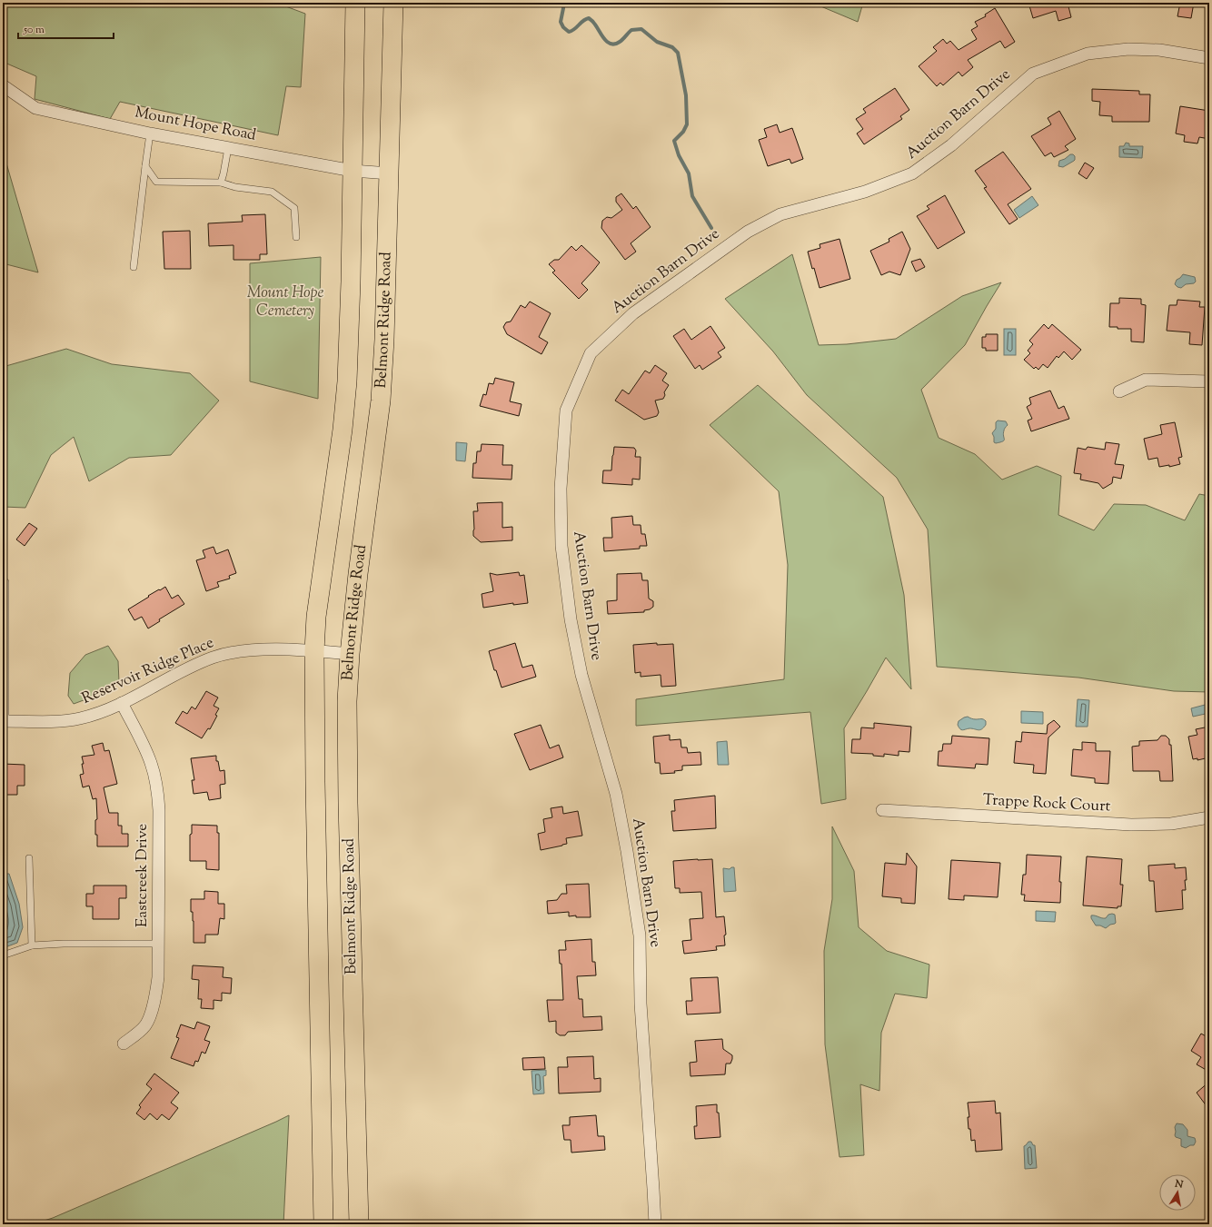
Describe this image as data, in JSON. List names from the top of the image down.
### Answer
{
  "streets": {
    "main road": ["Belmont Ridge Road"],
    "street": [
      "Auction Barn Drive",
      "Mount Hope Road",
      "Reservoir Ridge Place",
      "Trappe Rock Court",
      "Eastcreek Drive"
    ]
  },
  "crossings": [
    ["Mount Hope Road", "Belmont Ridge Road"],
    ["Belmont Ridge Road", "Reservoir Ridge Place"],
    ["Reservoir Ridge Place", "Eastcreek Drive"]
  ],
  "parks": ["Mount Hope Cemetery"],
  "scale_bar": "50 m",
  "north": "top"
}
